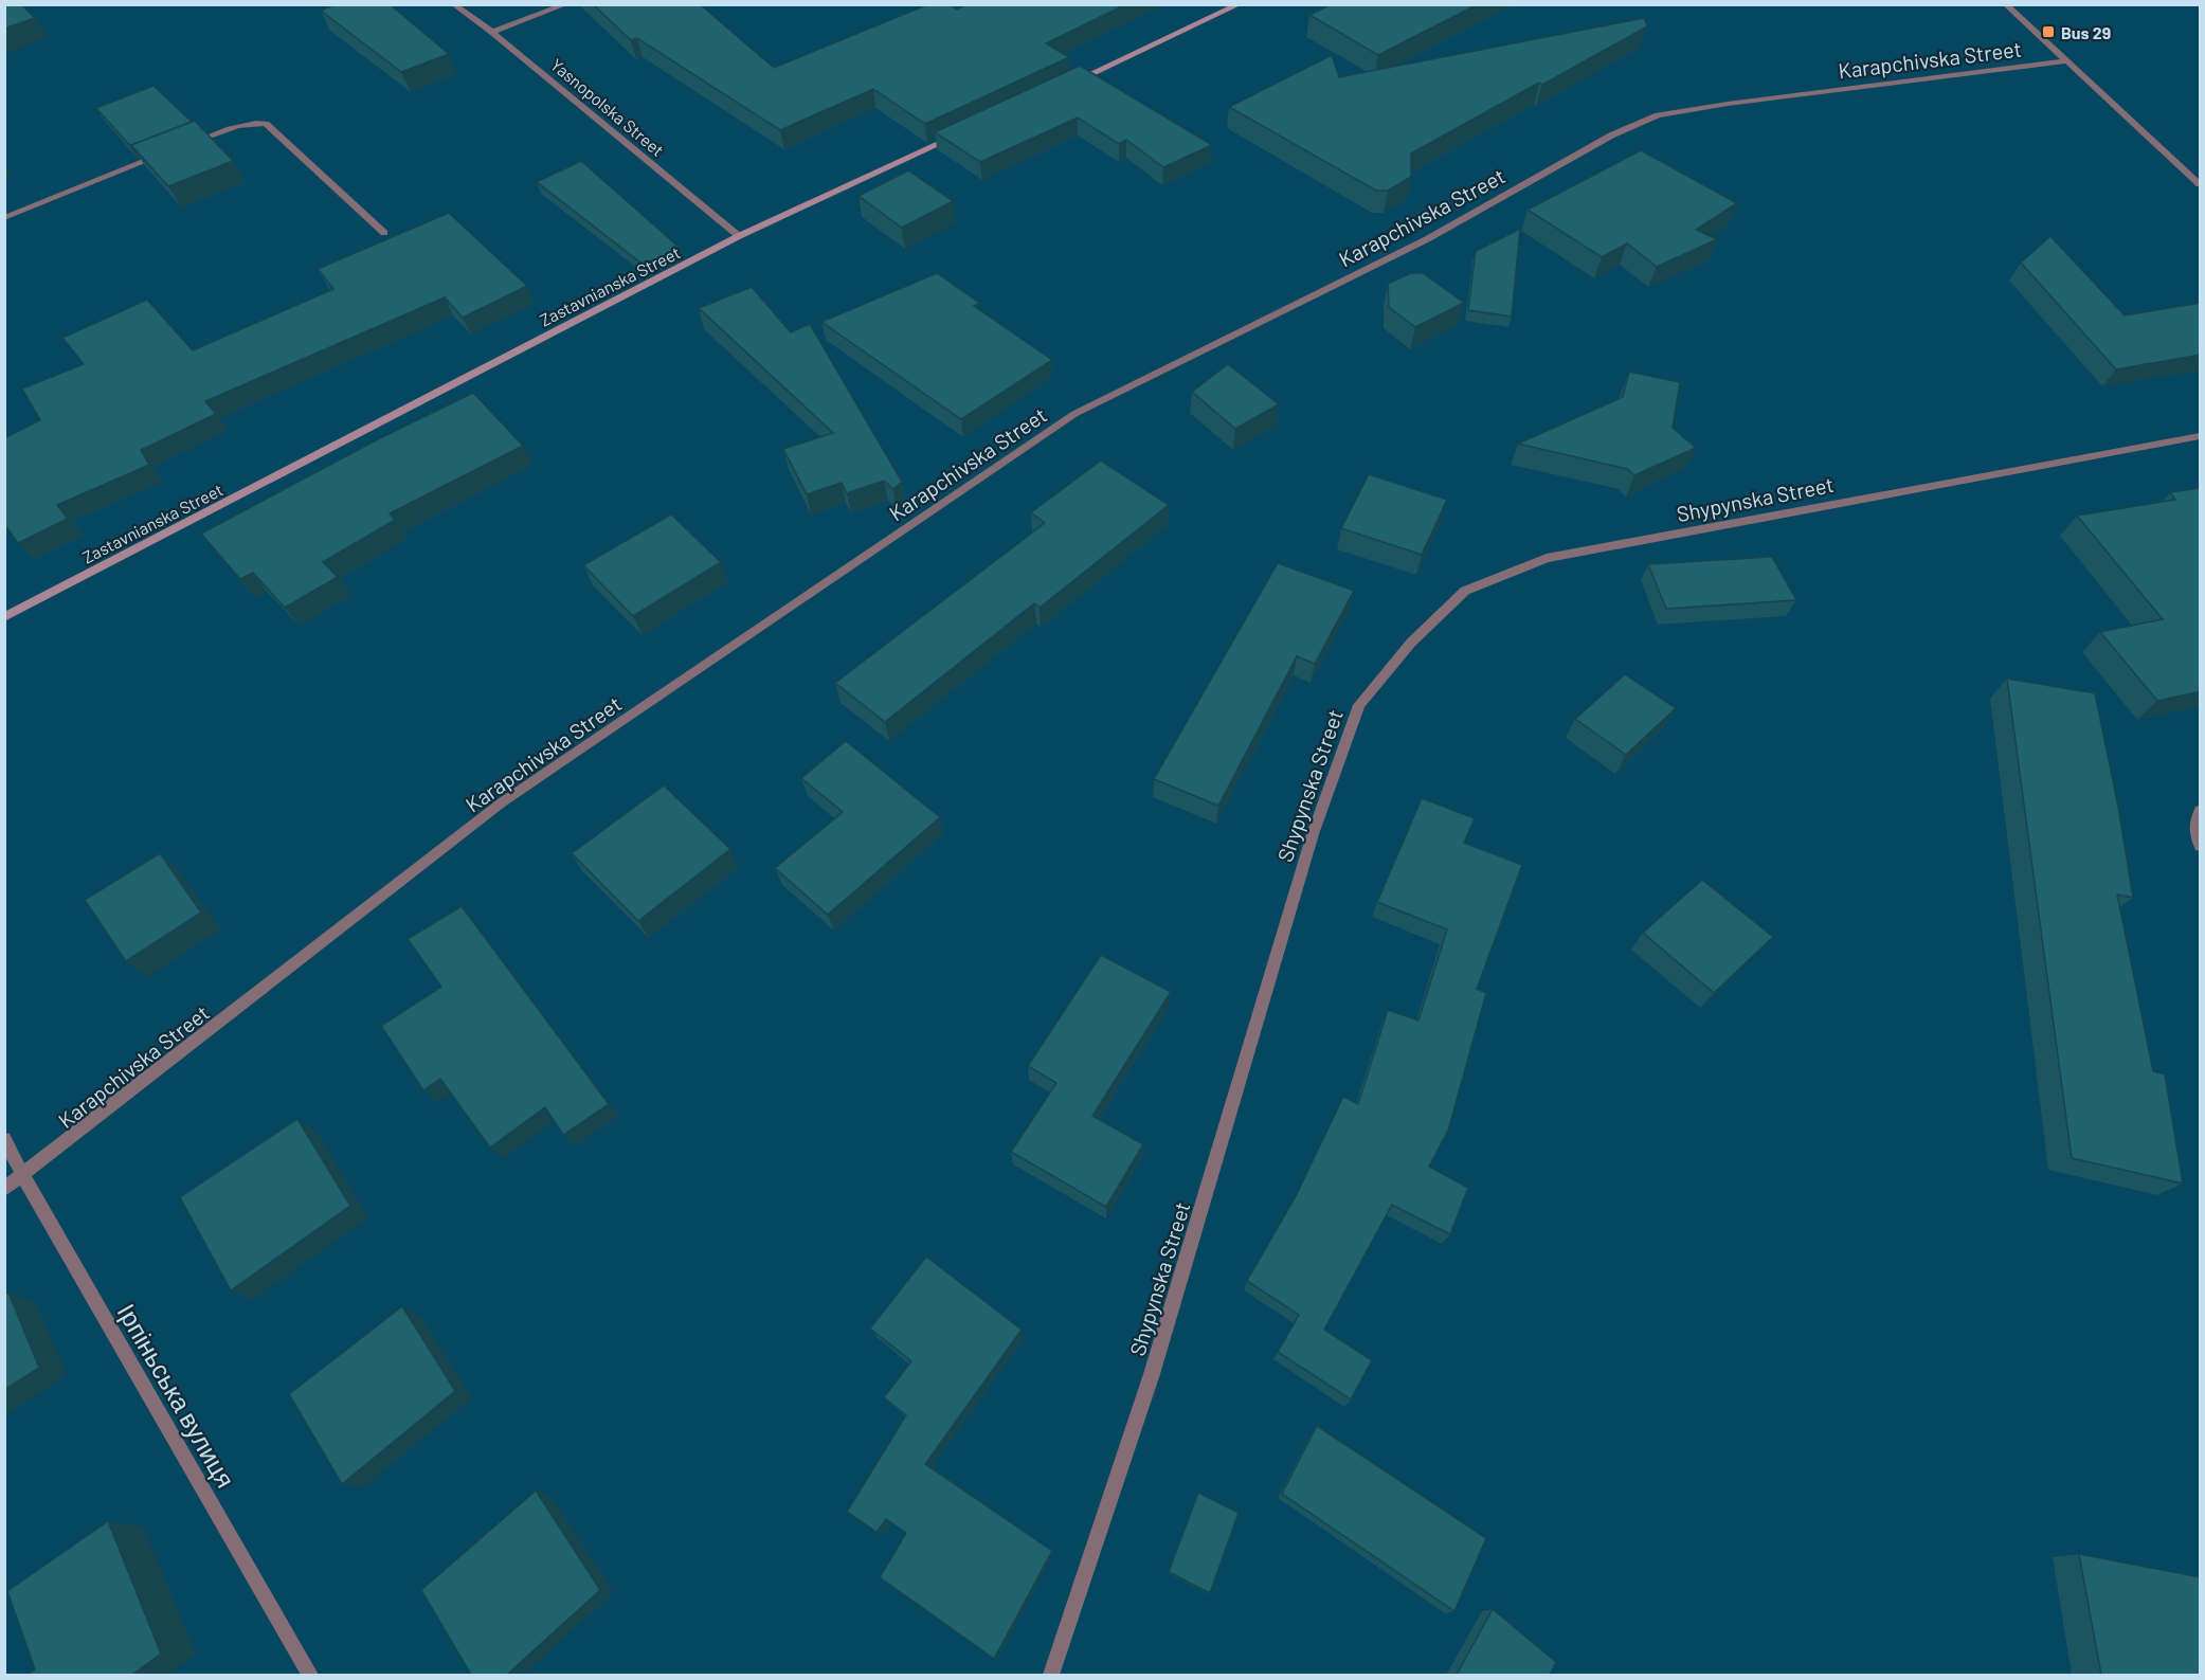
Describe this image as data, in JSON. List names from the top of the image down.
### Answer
{
  "streets": {
    "street": [
      "Karapchivska Street",
      "Yasnopolska Street",
      "Zastavnianska Street",
      "Shypynska Street",
      "Ірпіньська вулиця"
    ]
  },
  "crossings": [
    ["Karapchivska Street", "Ірпіньська вулиця"],
    ["Yasnopolska Street", "Zastavnianska Street"]
  ],
  "places": {
    "transit": ["Bus 29"]
  }
}
